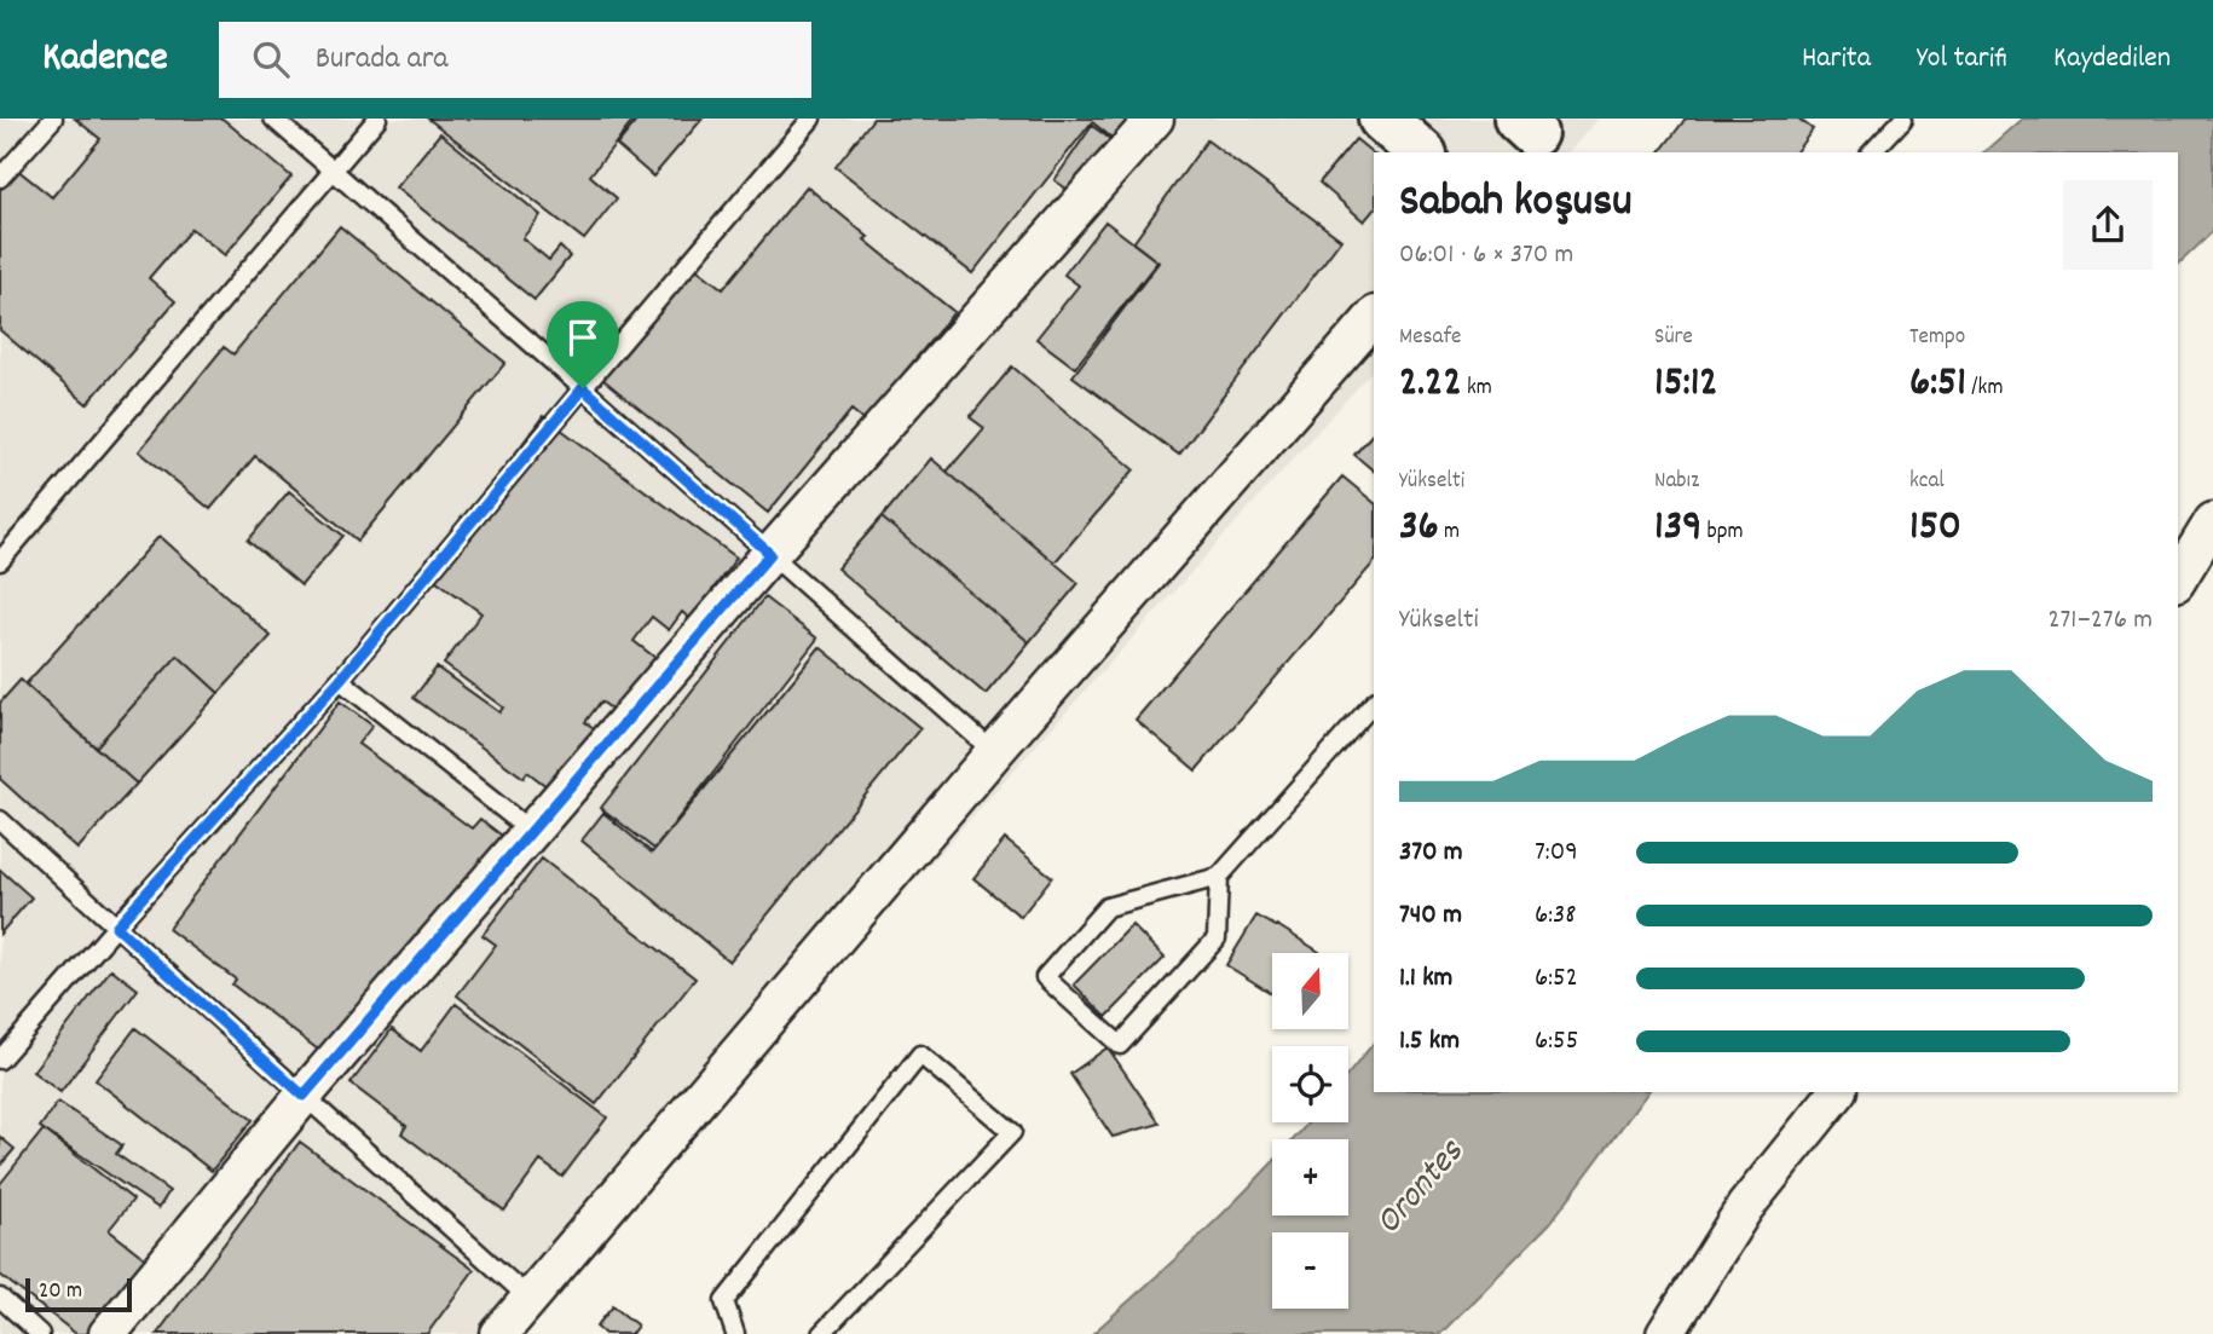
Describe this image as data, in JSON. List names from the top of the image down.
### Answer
{
  "water": ["Orontes"],
  "scale_bar": "20 m",
  "north": "top",
  "page": {
    "header": "Kadence",
    "search": "Burada ara",
    "nav": ["Harita", "Yol tarifi", "Kaydedilen"],
    "heading": ["Sabah koşusu", "06:01 · 6 × 370 m"],
    "stats": [
      ["Mesafe", "2.22 km"],
      ["Süre", "15:12"],
      ["Tempo", "6:51 /km"],
      ["Yükselti", "36 m"],
      ["Nabız", "139 bpm"],
      ["kcal", "150"]
    ],
    "chart": ["Yükselti", "271–276 m"],
    "list": [
      {
        "name": "370 m",
        "note": "7:09"
      },
      {
        "name": "740 m",
        "note": "6:38"
      },
      {
        "name": "1.1 km",
        "note": "6:52"
      },
      {
        "name": "1.5 km",
        "note": "6:55"
      }
    ],
    "map_buttons": ["+", "−"],
    "scale": "20 m"
  }
}
